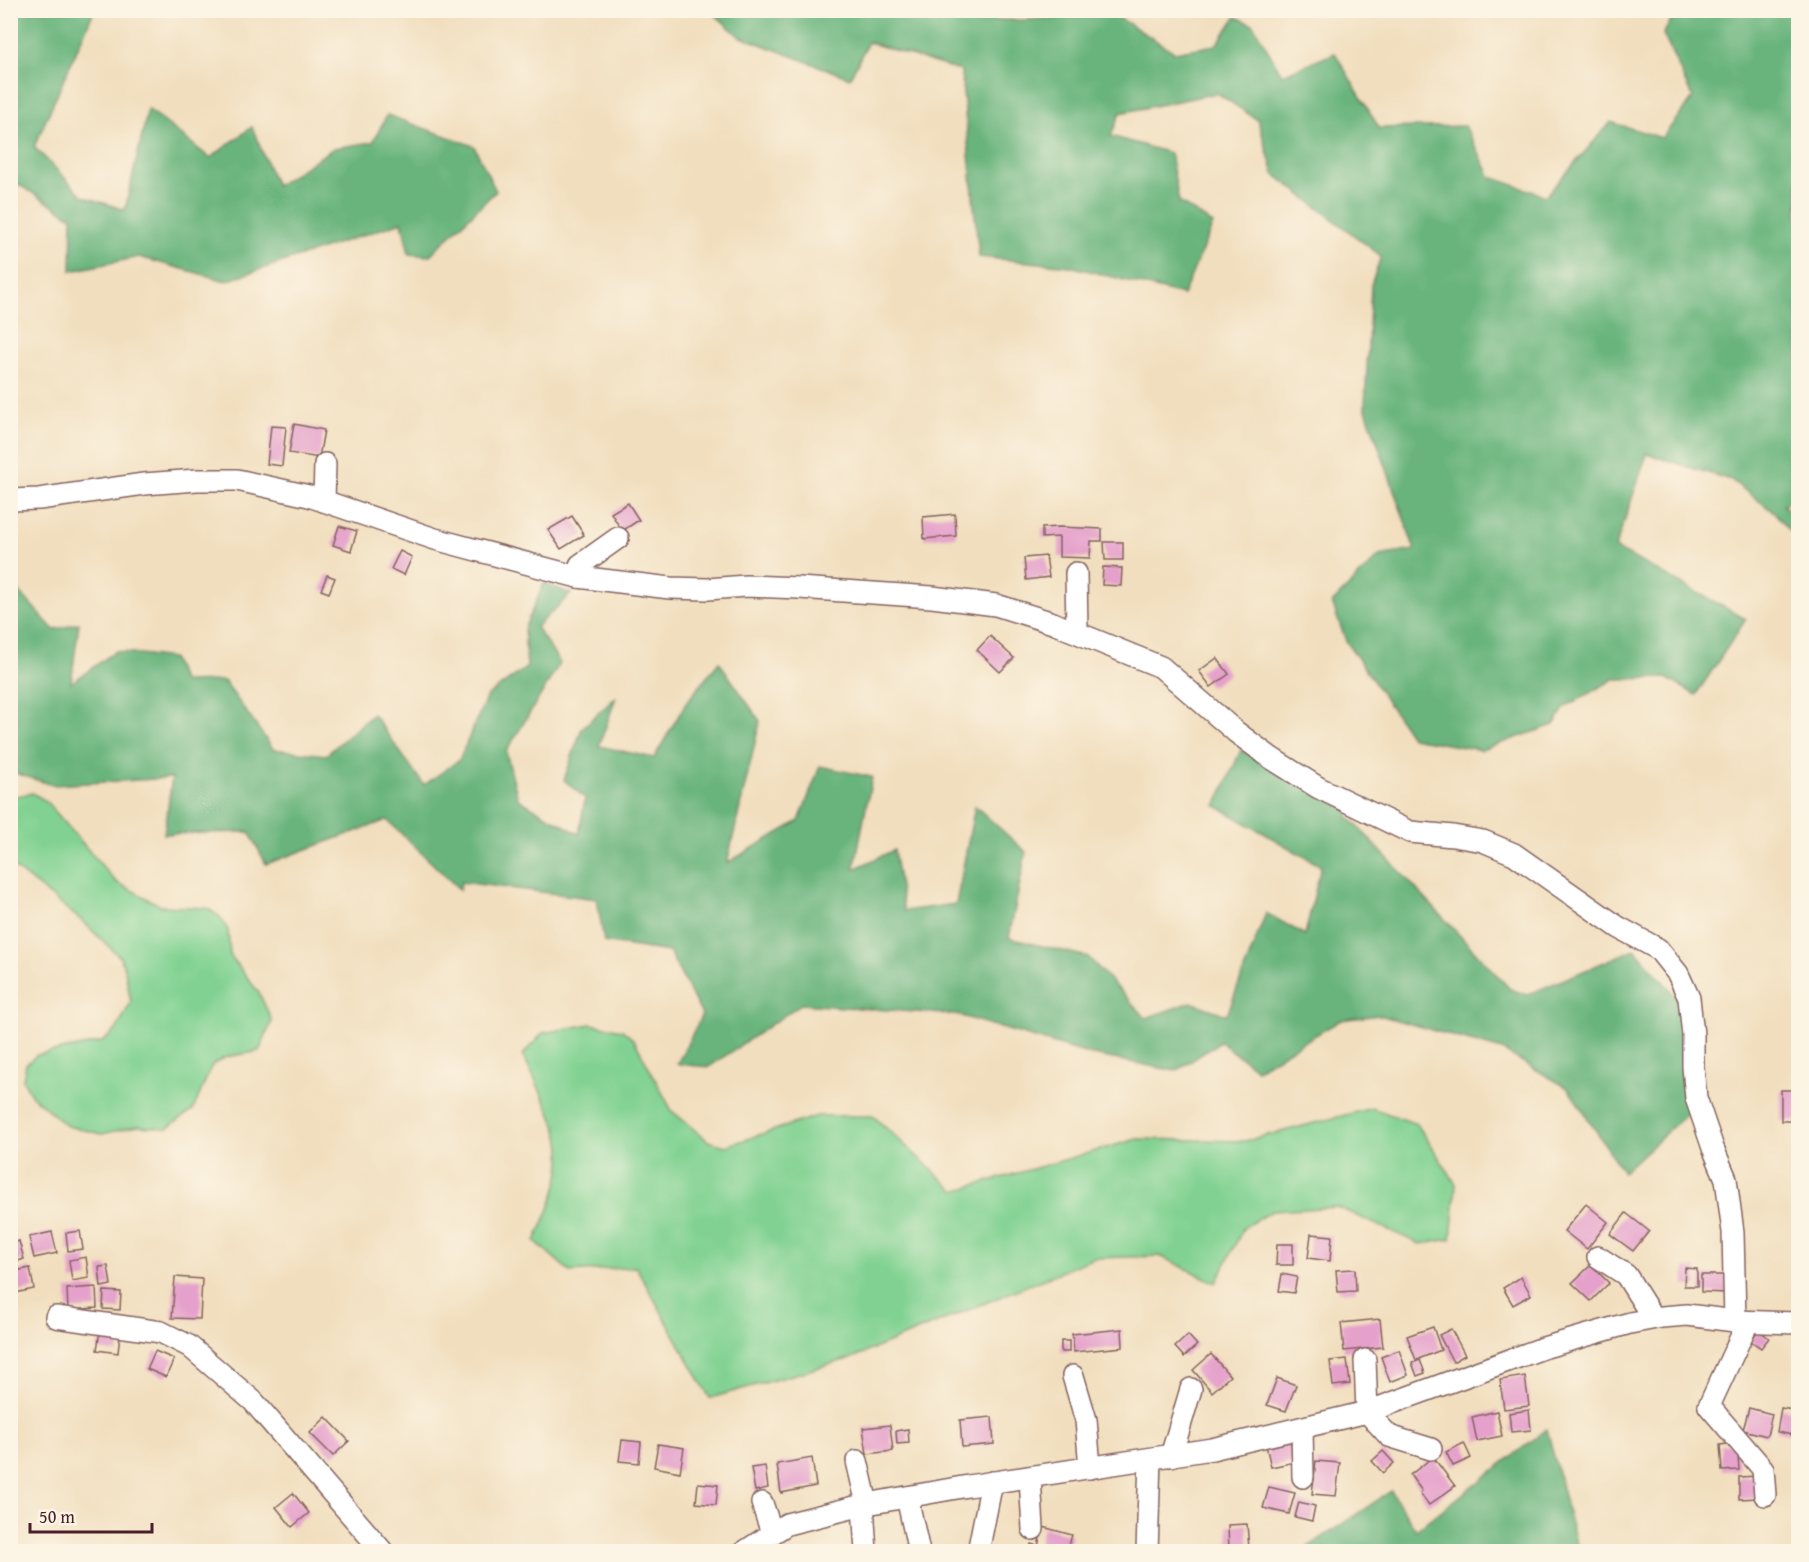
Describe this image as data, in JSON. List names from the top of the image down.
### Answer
{
  "scale_bar": "50 m"
}
